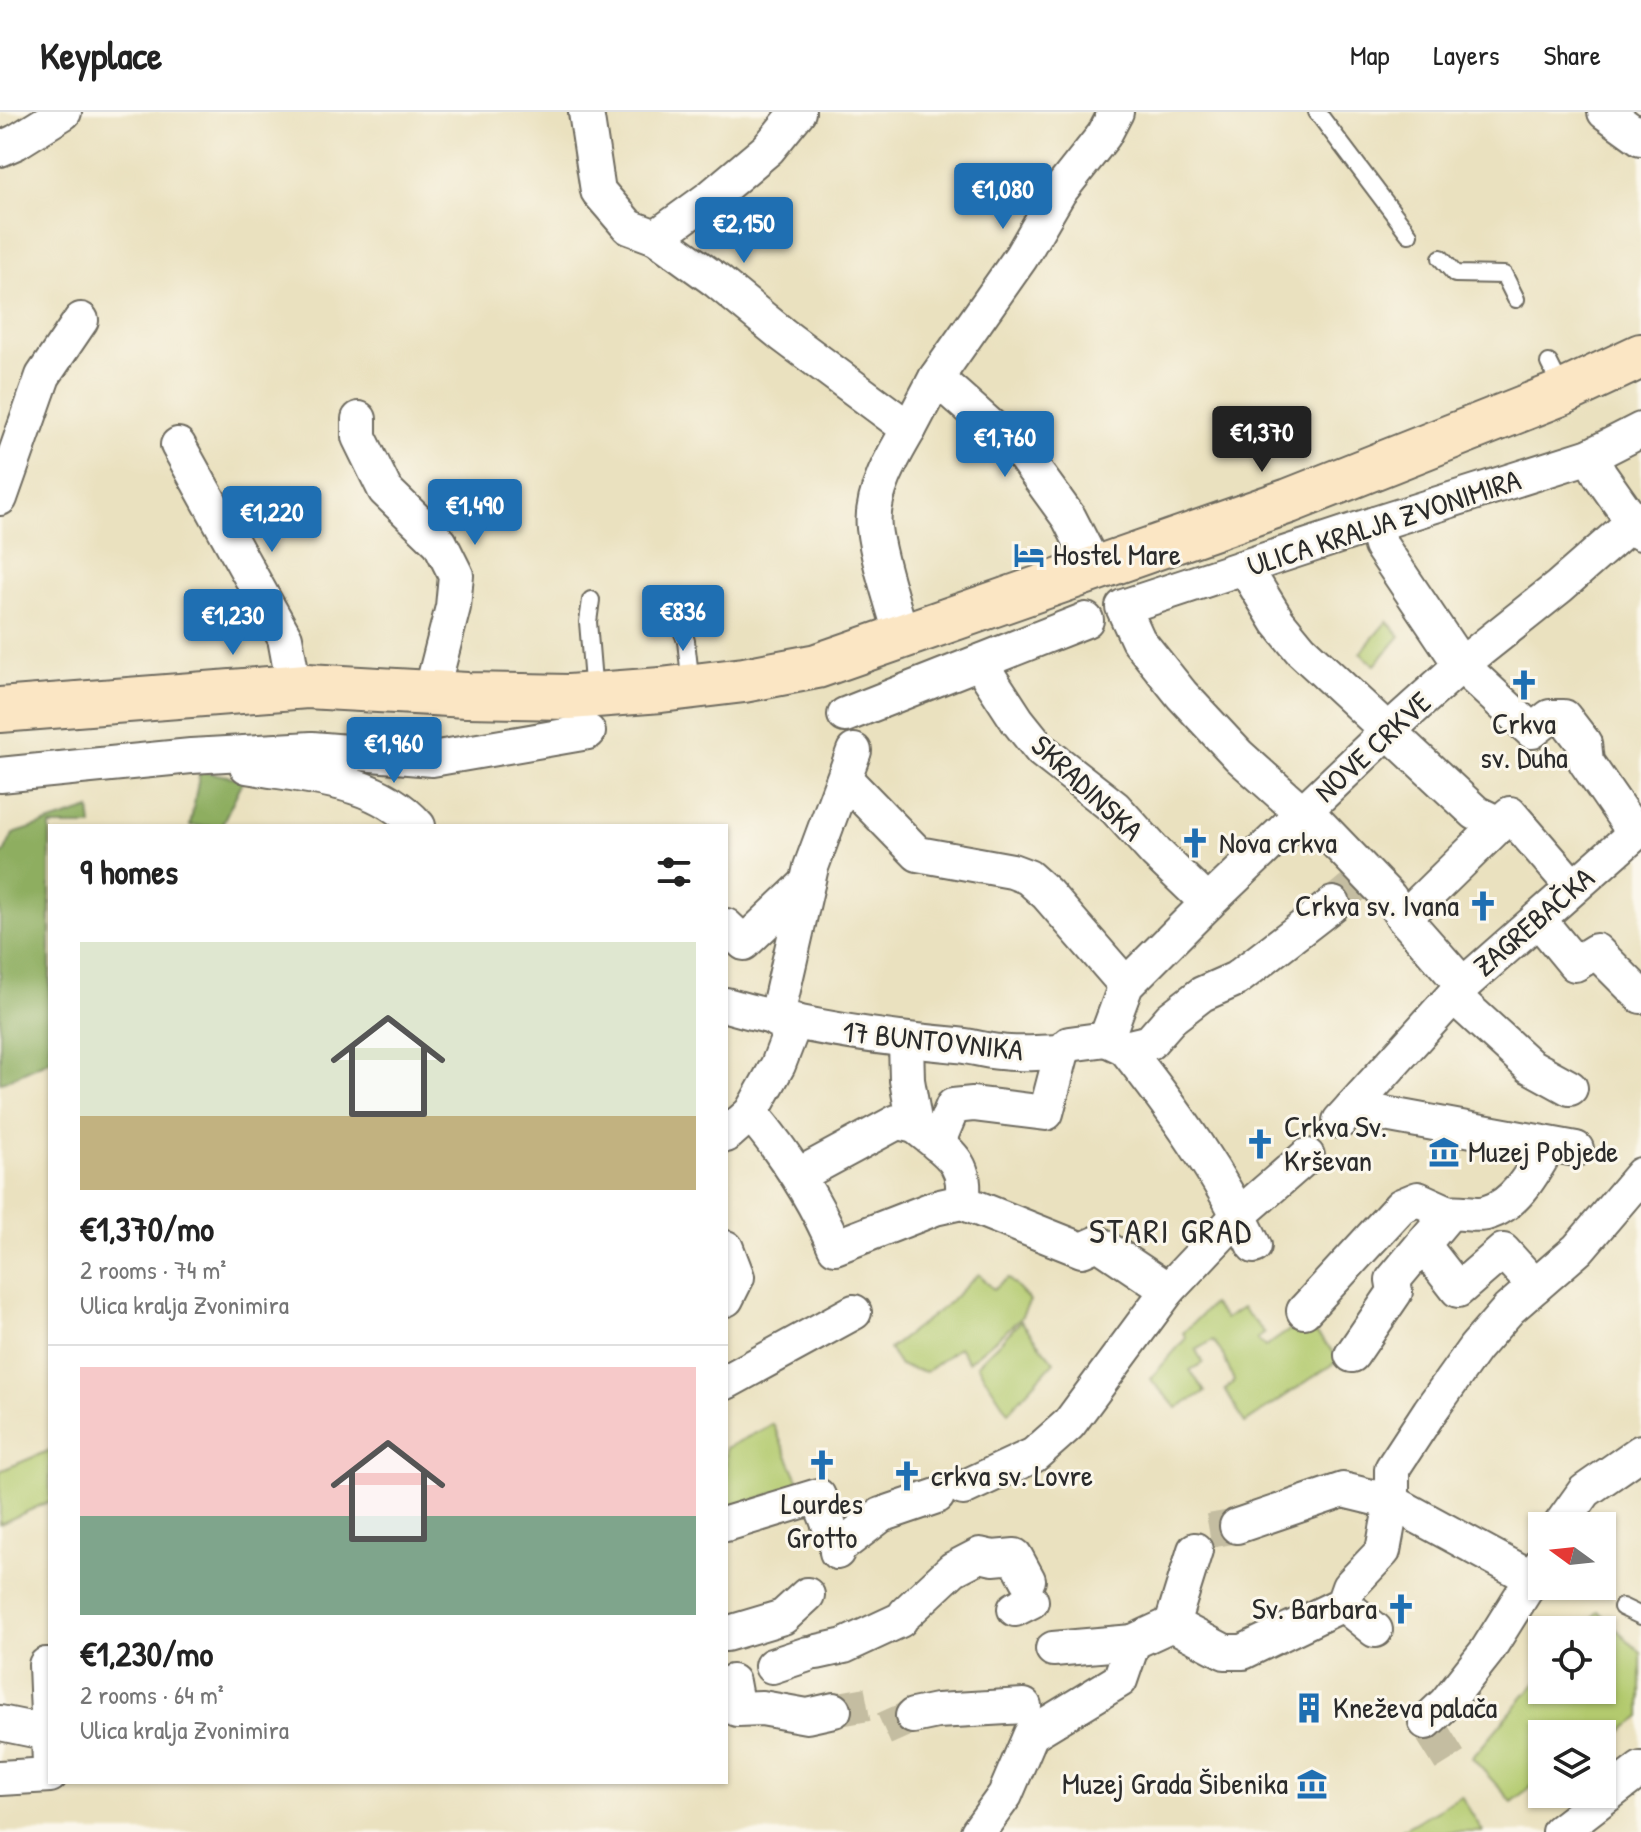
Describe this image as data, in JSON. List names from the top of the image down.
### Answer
{
  "streets": {
    "main road": ["ULICA KRALJA ZVONIMIRA"],
    "street": [
      "NOVE CRKVE",
      "SKRADINSKA",
      "ZAGREBAČKA",
      "17 BUNTOVNIKA"
    ]
  },
  "crossings": [
    ["ULICA KRALJA ZVONIMIRA", "NOVE CRKVE"],
    ["NOVE CRKVE", "SKRADINSKA"]
  ],
  "districts": ["STARI GRAD"],
  "places": {
    "hotel": ["Hostel Mare"],
    "church": [
      "Crkva sv. Duha",
      "Nova crkva",
      "Crkva sv. Ivana",
      "Crkva Sv. Krševan",
      "Lourdes Grotto",
      "crkva sv. Lovre",
      "Sv. Barbara"
    ],
    "museum": ["Muzej Pobjede", "Muzej Grada Šibenika"],
    "building": ["Kneževa palača"]
  },
  "north": "left",
  "page": {
    "header": "Keyplace",
    "nav": ["Map", "Layers", "Share"],
    "price": [
      "€1,080",
      "€2,150",
      "€1,370",
      "€1,760",
      "€1,490",
      "€1,220",
      "€836",
      "€1,230",
      "€1,960"
    ],
    "heading": "9 homes",
    "list": [
      {
        "name": "€1,370/mo",
        "note": "2 rooms · 74 m² · Ulica kralja Zvonimira"
      },
      {
        "name": "€1,230/mo",
        "note": "2 rooms · 64 m² · Ulica kralja Zvonimira"
      }
    ]
  }
}
